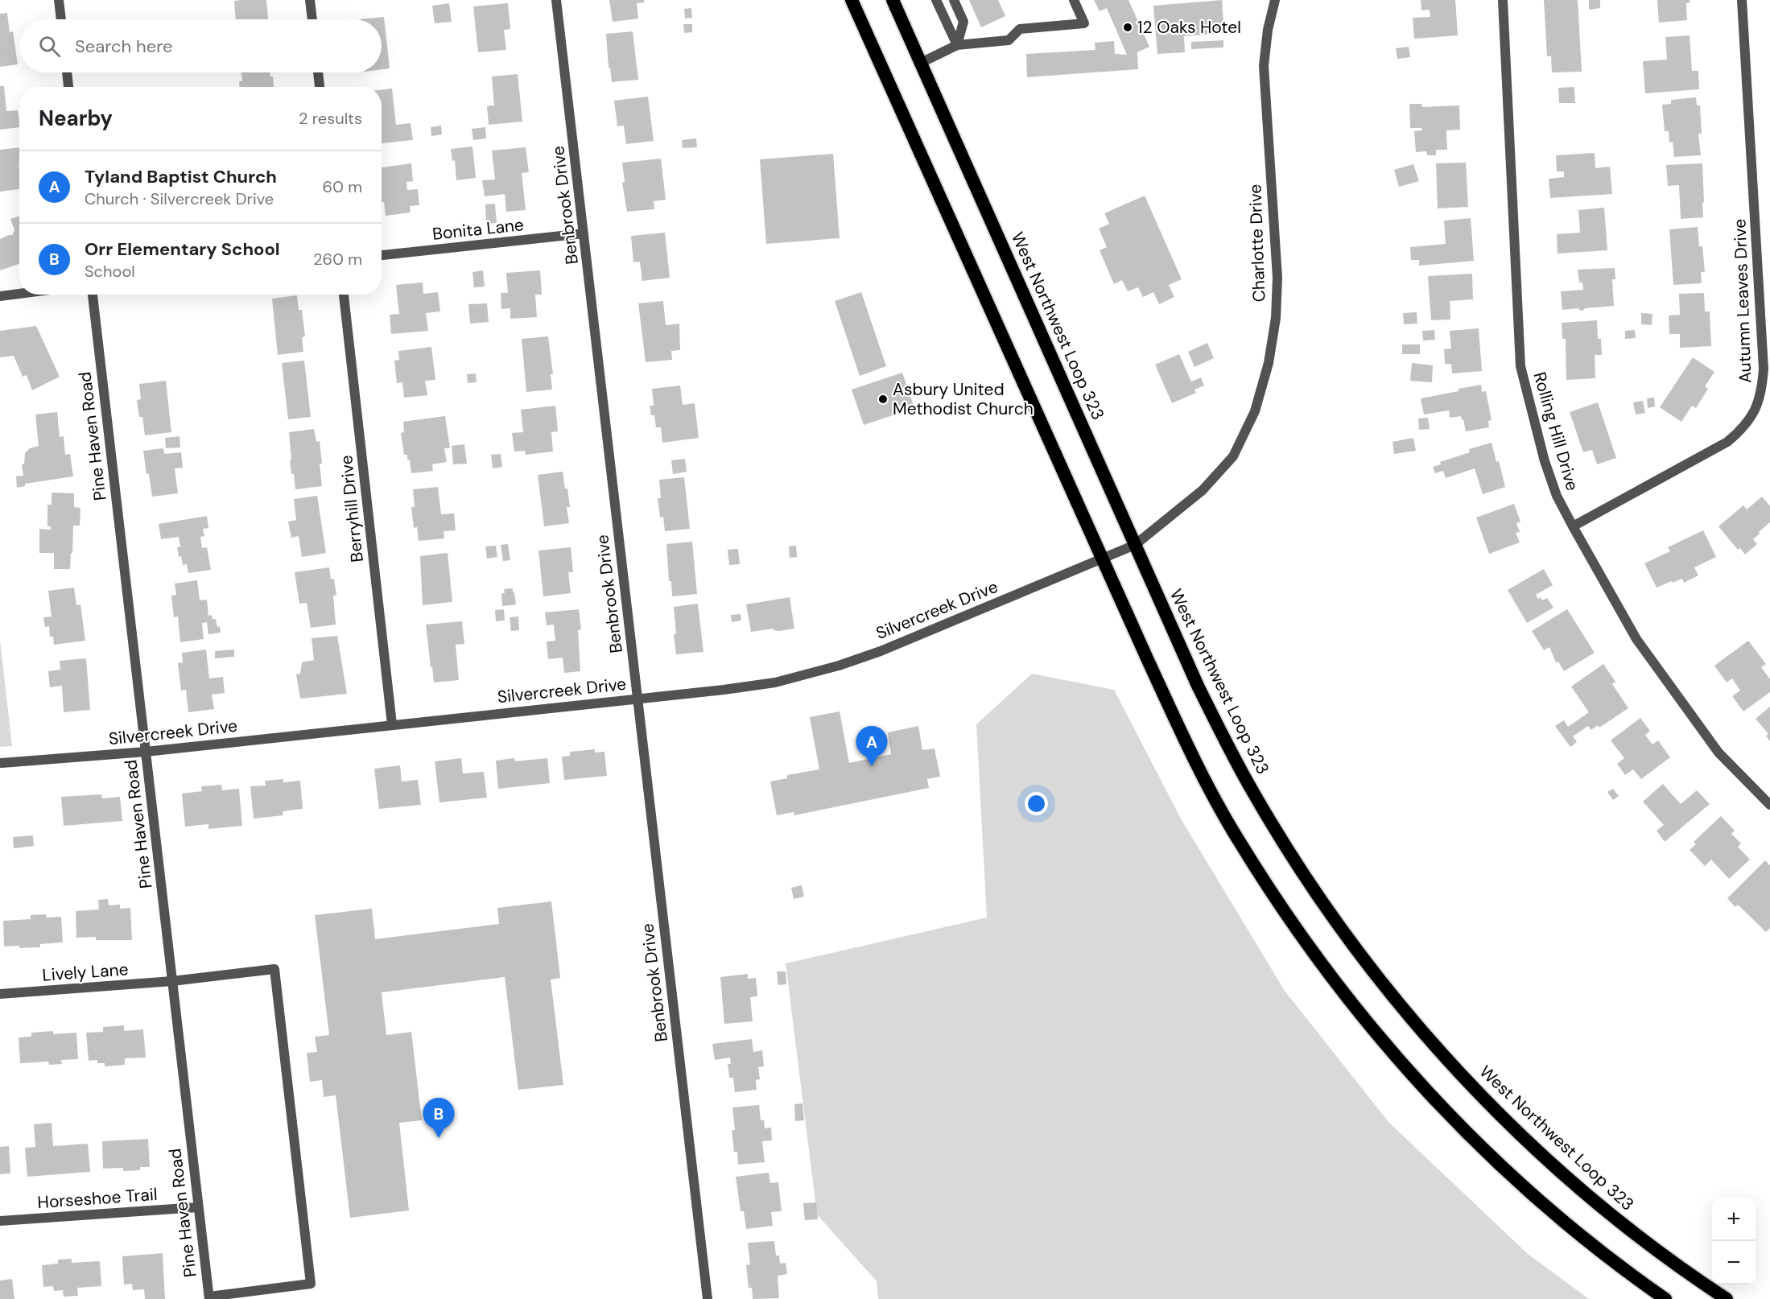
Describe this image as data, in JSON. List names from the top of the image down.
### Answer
{
  "streets": {
    "highway": ["West Northwest Loop 323"],
    "street": [
      "Benbrook Drive",
      "Bonita Lane",
      "Charlotte Drive",
      "Autumn Leaves Drive",
      "Rolling Hill Drive",
      "Pine Haven Road",
      "Berryhill Drive",
      "Silvercreek Drive",
      "Lively Lane",
      "Horseshoe Trail"
    ]
  },
  "crossings": [
    ["Benbrook Drive", "Bonita Lane"],
    ["Benbrook Drive", "Silvercreek Drive"],
    ["Charlotte Drive", "West Northwest Loop 323"],
    ["Charlotte Drive", "Silvercreek Drive"],
    ["Autumn Leaves Drive", "Rolling Hill Drive"],
    ["Pine Haven Road", "Silvercreek Drive"],
    ["Pine Haven Road", "Lively Lane"],
    ["Pine Haven Road", "Horseshoe Trail"],
    ["Berryhill Drive", "Silvercreek Drive"]
  ],
  "places": ["12 Oaks Hotel", "Asbury United Methodist Church"],
  "page": {
    "search": "Search here",
    "heading": ["Nearby", "2 results"],
    "list": [
      {
        "mark": "A",
        "name": "Tyland Baptist Church",
        "note": "Church · Silvercreek Drive",
        "value": "60 m"
      },
      {
        "mark": "B",
        "name": "Orr Elementary School",
        "note": "School",
        "value": "260 m"
      }
    ],
    "pins": ["A", "B"],
    "map_buttons": ["+", "−"]
  }
}
